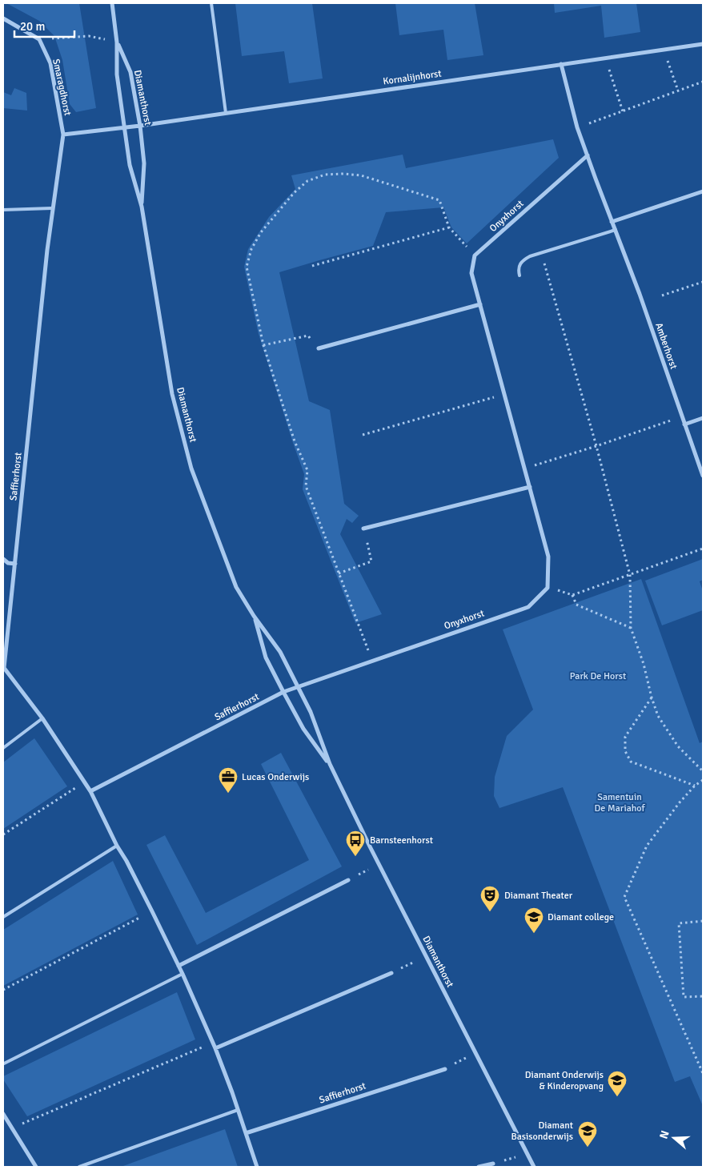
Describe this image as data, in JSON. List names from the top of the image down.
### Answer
{
  "streets": {
    "street": [
      "Kornalijnhorst",
      "Smaragdhorst",
      "Diamanthorst",
      "Onyxhorst",
      "Amberhorst",
      "Saffierhorst"
    ]
  },
  "crossings": [
    ["Kornalijnhorst", "Diamanthorst"],
    ["Kornalijnhorst", "Amberhorst"],
    ["Smaragdhorst", "Saffierhorst"],
    ["Diamanthorst", "Onyxhorst"],
    ["Diamanthorst", "Saffierhorst"],
    ["Onyxhorst", "Amberhorst"],
    ["Onyxhorst", "Saffierhorst"]
  ],
  "parks": ["Park De Horst", "Samentuin De Mariahof"],
  "places": {
    "office": ["Lucas Onderwijs"],
    "bus stop": ["Barnsteenhorst"],
    "theatre": ["Diamant Theater"],
    "school or university": ["Diamant college", "Diamant Onderwijs & Kinderopvang", "Diamant Basisonderwijs"]
  },
  "scale_bar": "20 m",
  "north": "left"
}
